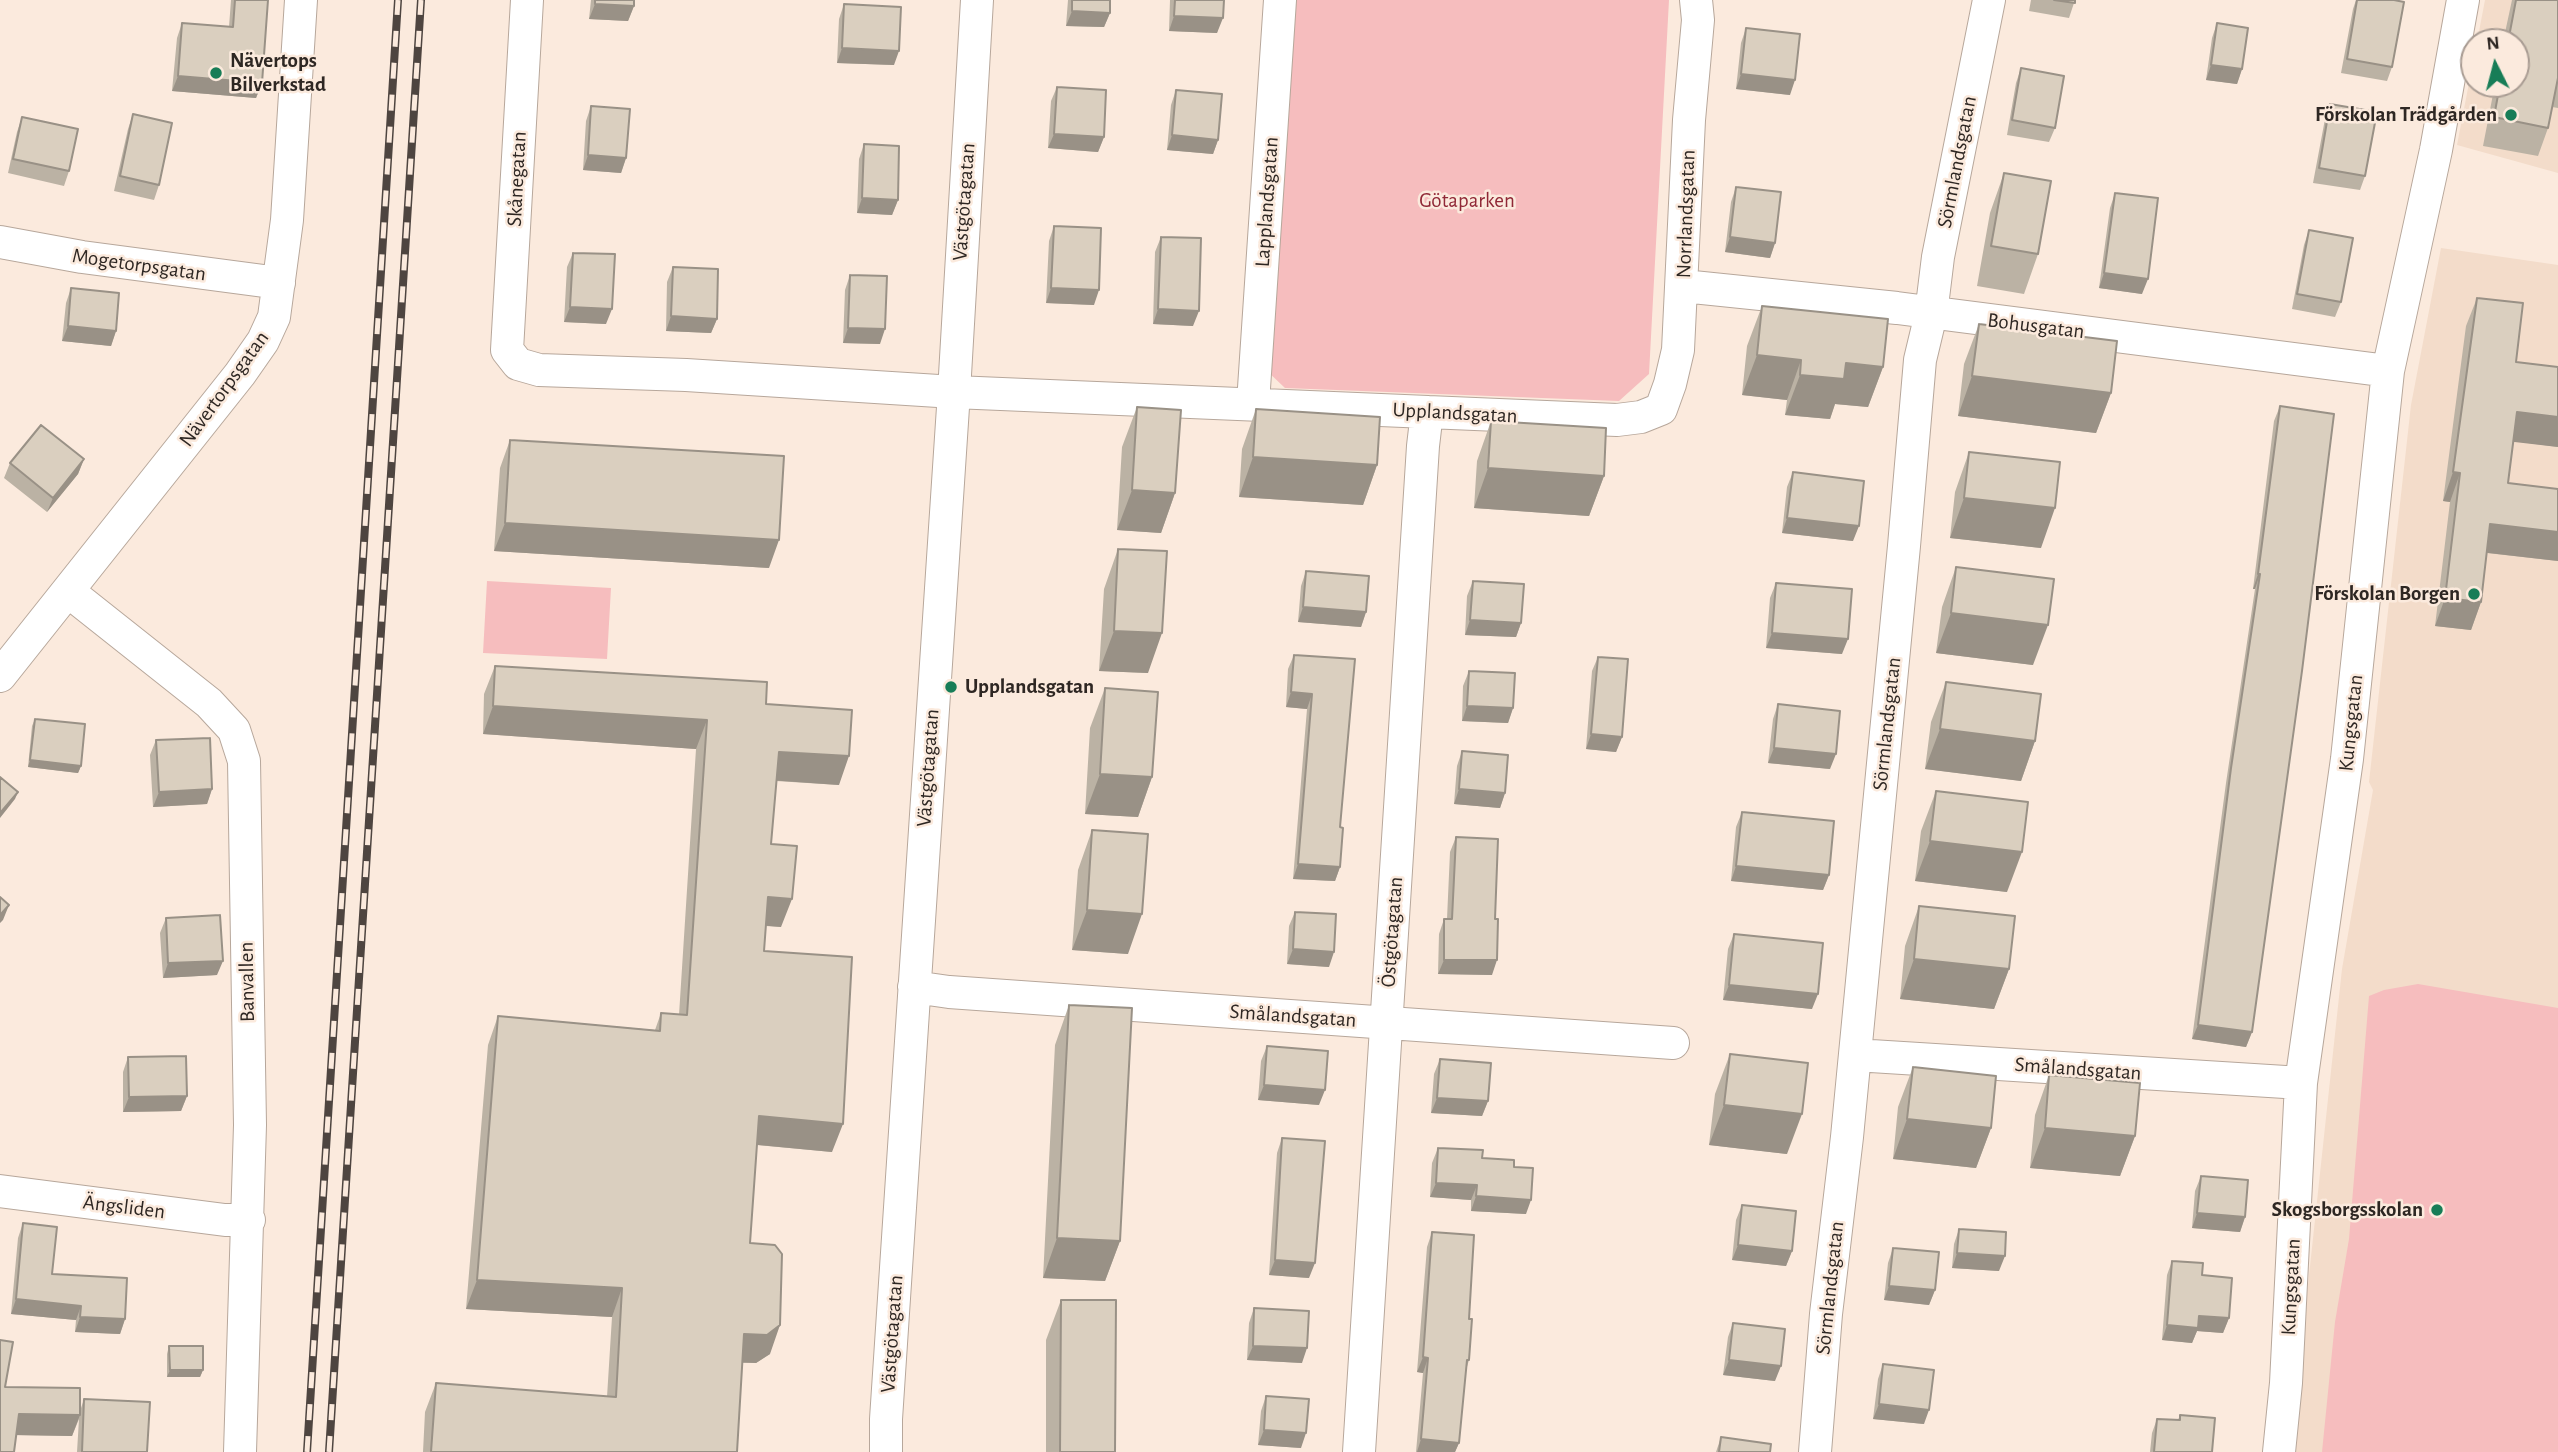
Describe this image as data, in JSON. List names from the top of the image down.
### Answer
{
  "streets": {
    "street": [
      "Sörmlandsgatan",
      "Skånegatan",
      "Västgötagatan",
      "Lapplandsgatan",
      "Norrlandsgatan",
      "Mogetorpsgatan",
      "Bohusgatan",
      "Nävertorpsgatan",
      "Upplandsgatan",
      "Kungsgatan",
      "Östgötagatan",
      "Banvallen",
      "Smålandsgatan",
      "Ängsliden"
    ]
  },
  "crossings": [
    ["Sörmlandsgatan", "Bohusgatan"],
    ["Sörmlandsgatan", "Smålandsgatan"],
    ["Skånegatan", "Upplandsgatan"],
    ["Västgötagatan", "Upplandsgatan"],
    ["Västgötagatan", "Smålandsgatan"],
    ["Lapplandsgatan", "Upplandsgatan"],
    ["Norrlandsgatan", "Bohusgatan"],
    ["Norrlandsgatan", "Upplandsgatan"],
    ["Mogetorpsgatan", "Nävertorpsgatan"],
    ["Bohusgatan", "Kungsgatan"],
    ["Nävertorpsgatan", "Banvallen"],
    ["Upplandsgatan", "Östgötagatan"],
    ["Kungsgatan", "Smålandsgatan"],
    ["Östgötagatan", "Smålandsgatan"],
    ["Banvallen", "Ängsliden"]
  ],
  "parks": ["Götaparken"],
  "places": [
    "Nävertops Bilverkstad",
    "Förskolan Trädgården",
    "Förskolan Borgen",
    "Upplandsgatan",
    "Skogsborgsskolan"
  ],
  "north": "top"
}
